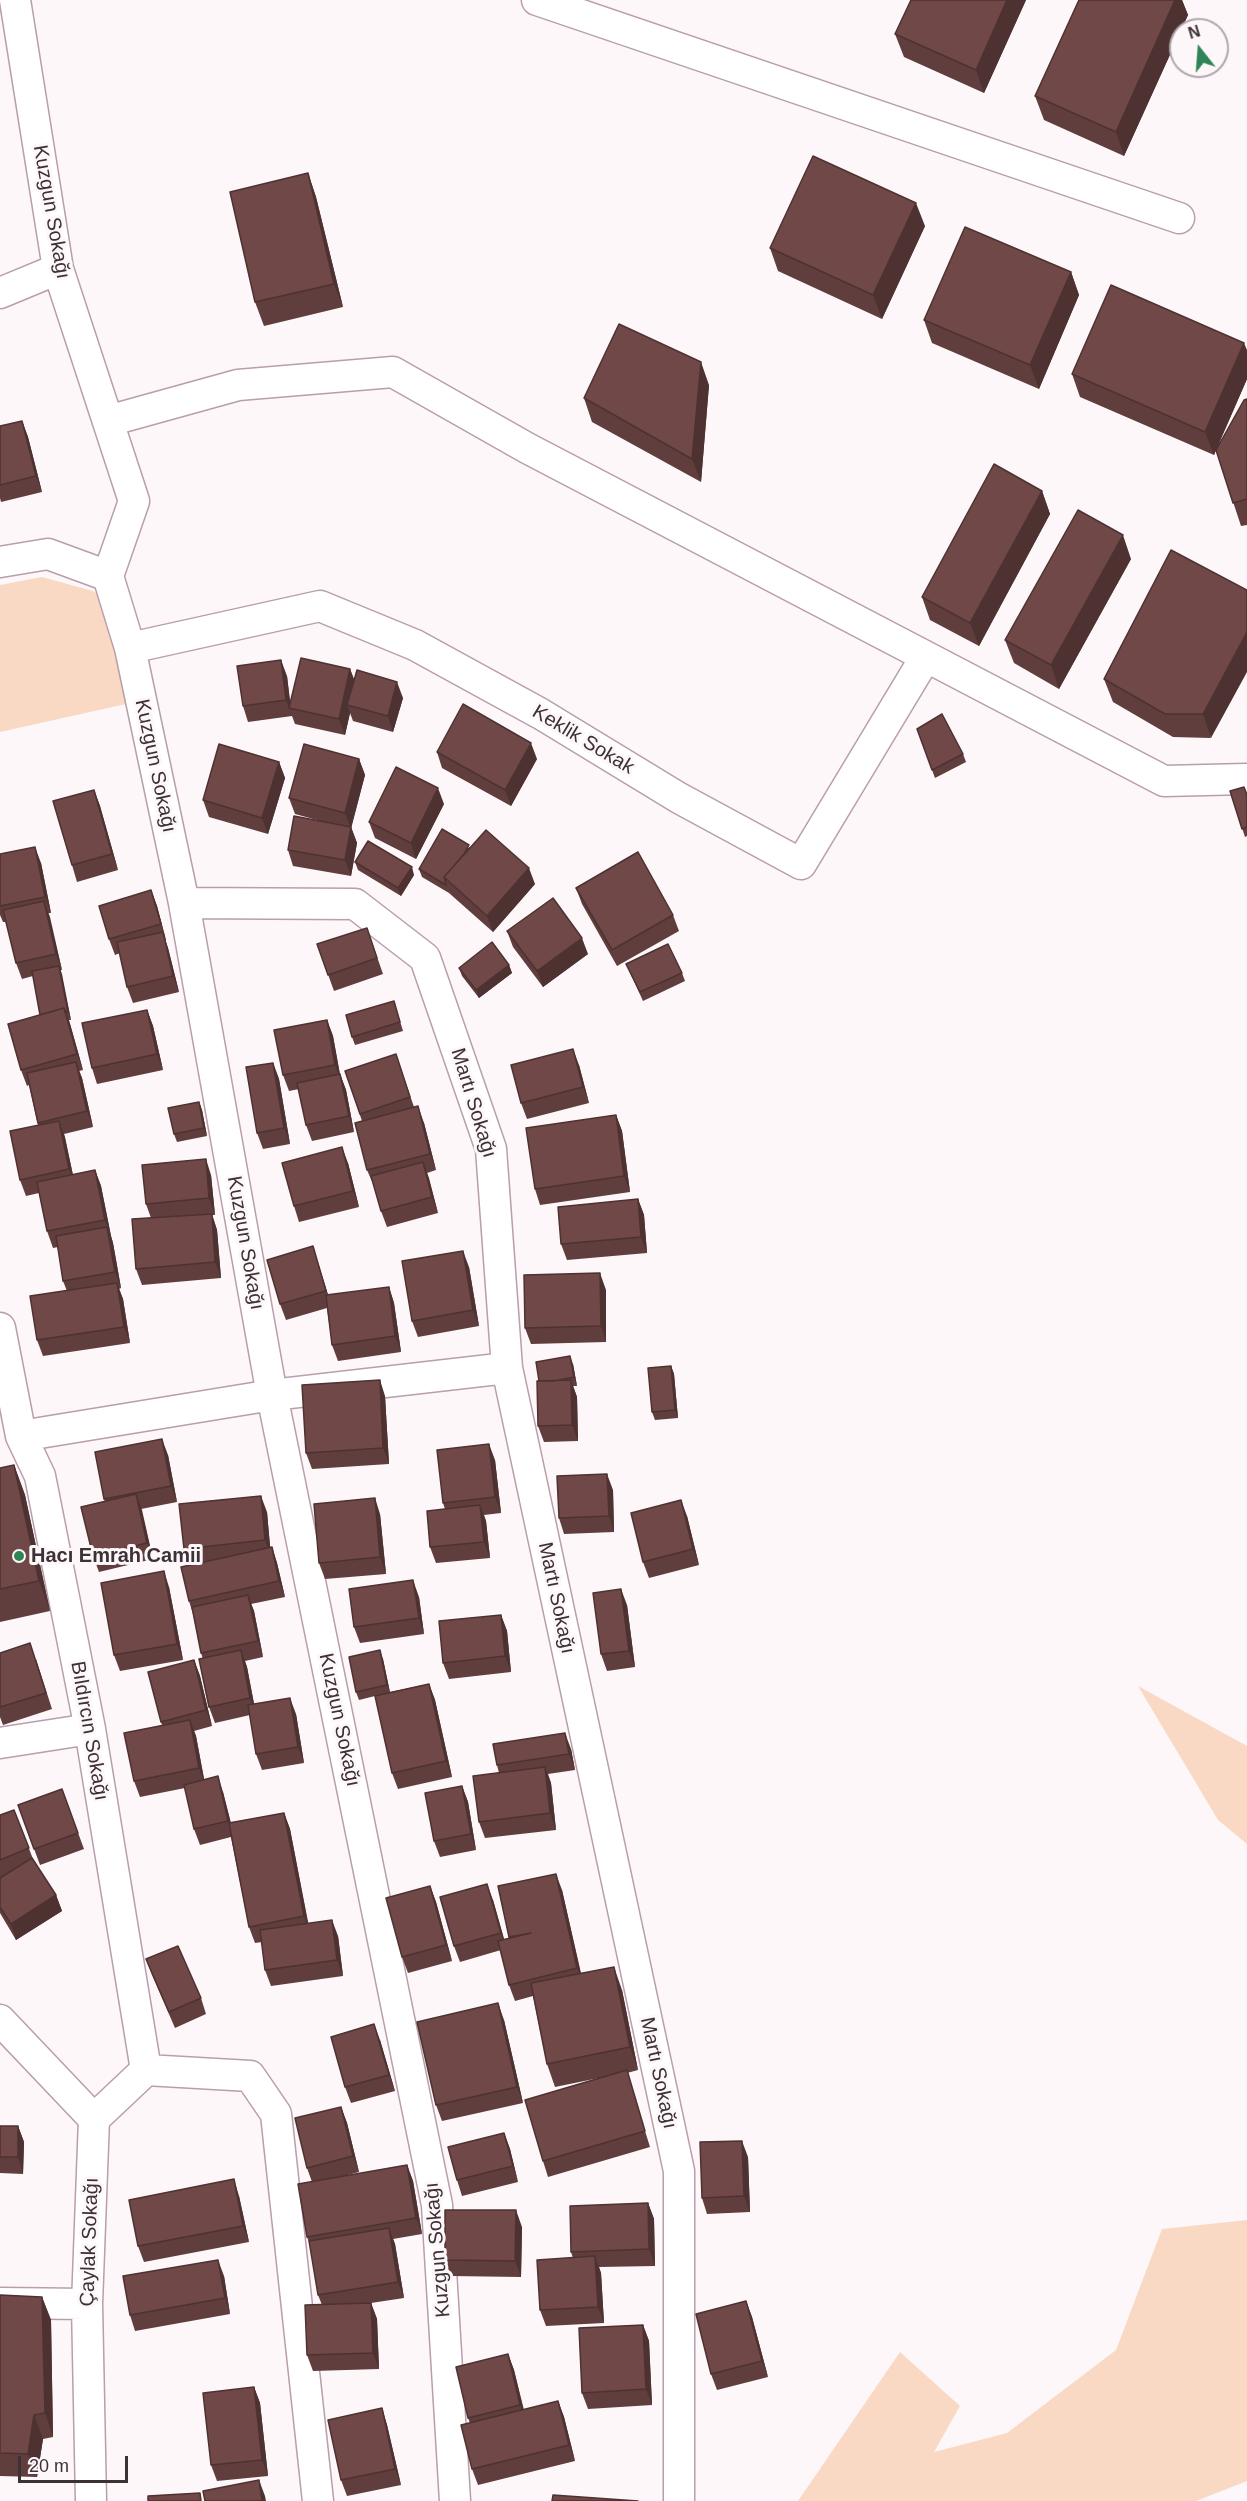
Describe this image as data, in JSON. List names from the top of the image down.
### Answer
{
  "streets": {
    "street": [
      "Kuzgun Sokağı",
      "Keklik Sokak",
      "Martı Sokağı",
      "Bıldırcın Sokağı",
      "Çaylak Sokağı"
    ]
  },
  "crossings": [
    ["Kuzgun Sokağı", "Keklik Sokak"],
    ["Kuzgun Sokağı", "Martı Sokağı"]
  ],
  "places": ["Hacı Emrah Camii"],
  "scale_bar": "20 m",
  "north": "top"
}
